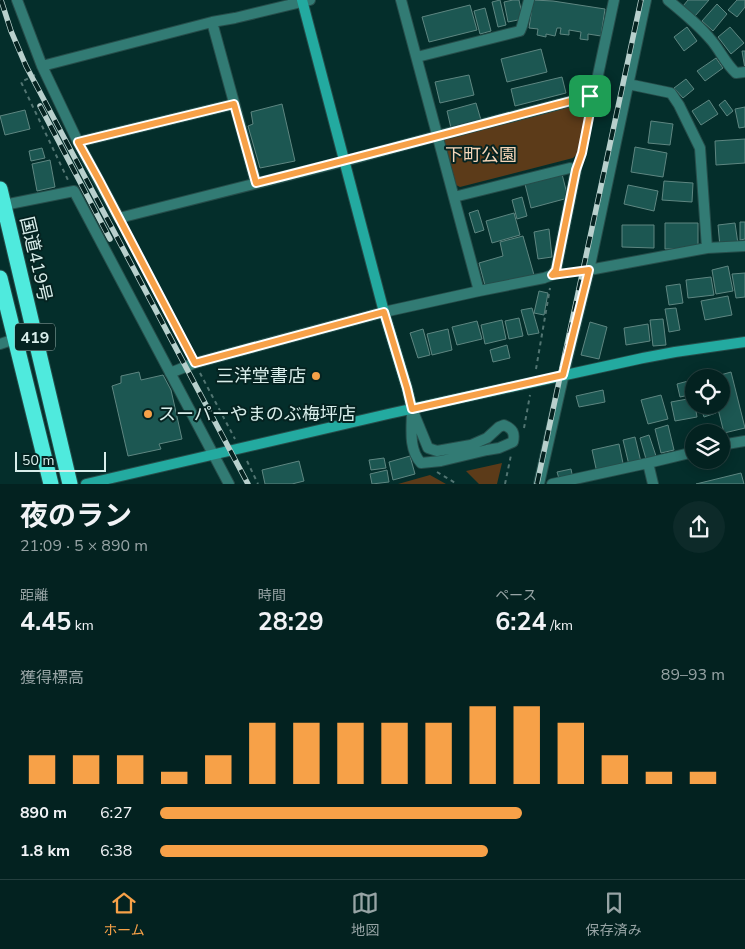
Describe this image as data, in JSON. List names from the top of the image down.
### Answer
{
  "streets": {
    "highway": ["国道419号", "419"]
  },
  "parks": ["下町公園"],
  "places": ["三洋堂書店", "スーパーやまのぶ梅坪店"],
  "scale_bar": "50 m",
  "page": {
    "scale": "50 m",
    "heading": ["夜のラン", "21:09 · 5 × 890 m"],
    "stats": [
      ["距離", "4.45 km"],
      ["時間", "28:29"],
      ["ペース", "6:24 /km"]
    ],
    "chart": ["獲得標高", "89–93 m"],
    "list": [
      {
        "name": "890 m",
        "note": "6:27"
      },
      {
        "name": "1.8 km",
        "note": "6:38"
      }
    ],
    "tabs": ["ホーム", "地図", "保存済み"]
  }
}
